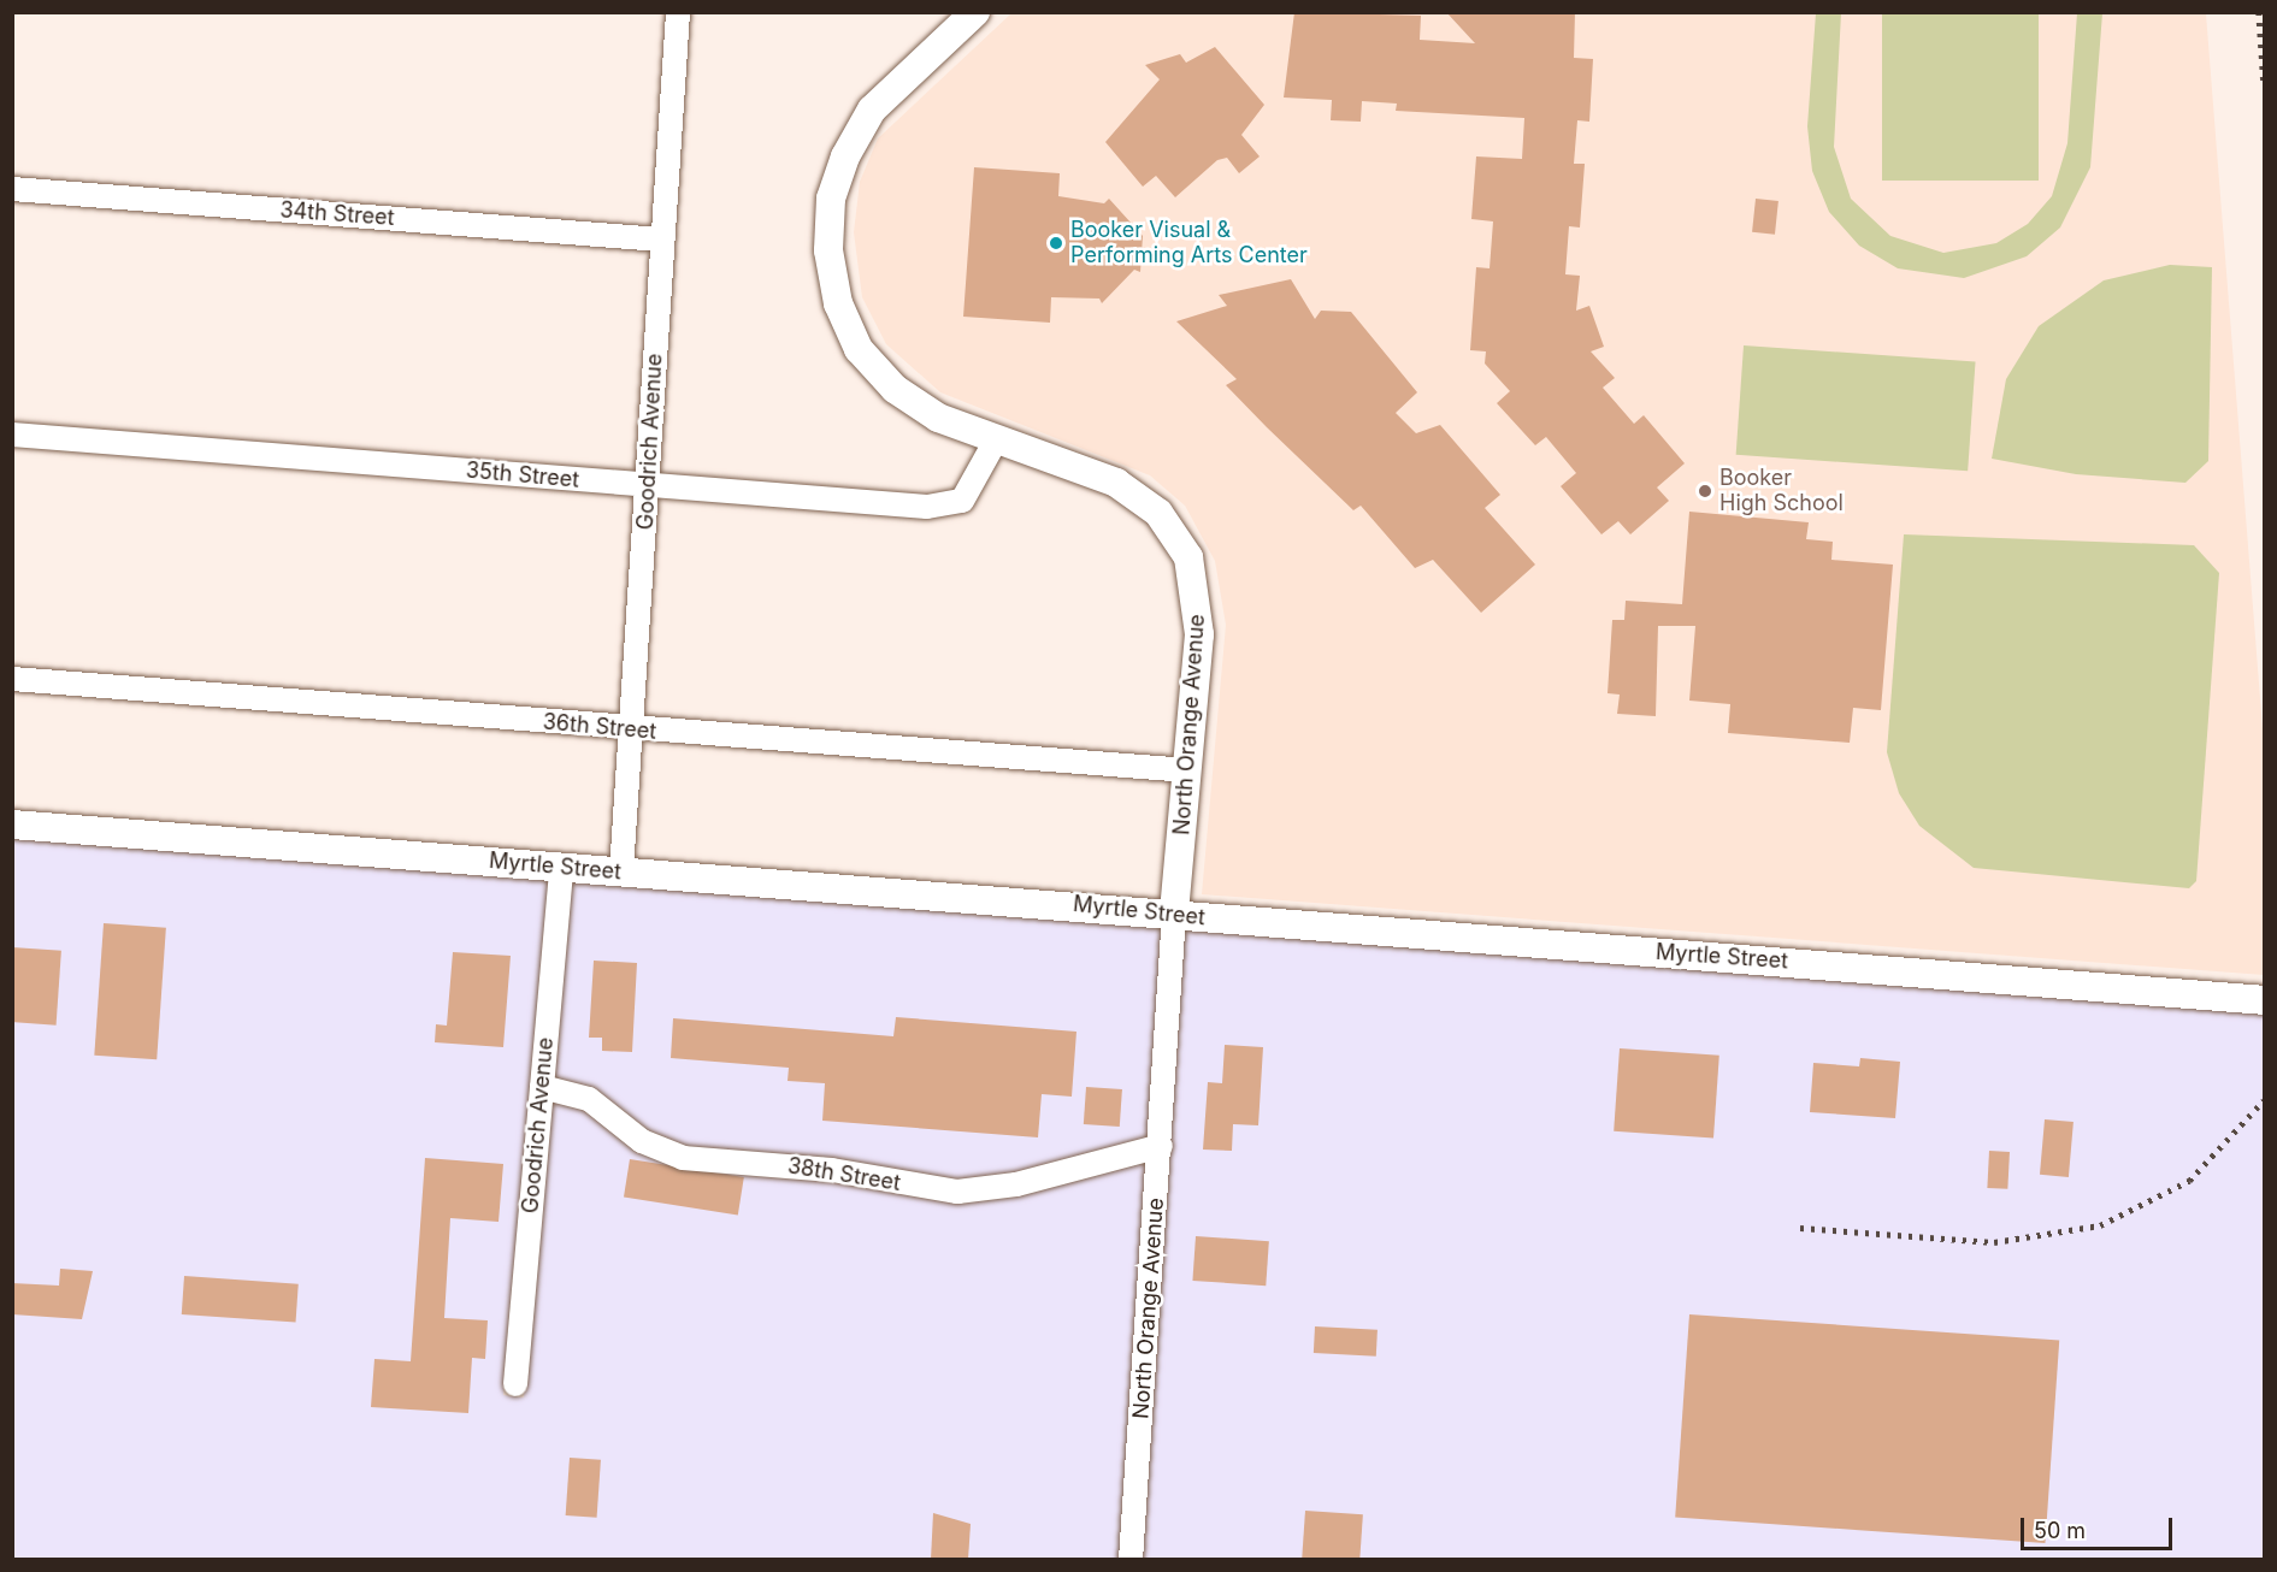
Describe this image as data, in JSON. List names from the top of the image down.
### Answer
{
  "streets": {
    "street": [
      "34th Street",
      "Goodrich Avenue",
      "35th Street",
      "North Orange Avenue",
      "36th Street",
      "Myrtle Street",
      "38th Street"
    ]
  },
  "crossings": [
    ["34th Street", "Goodrich Avenue"],
    ["Goodrich Avenue", "35th Street"],
    ["Goodrich Avenue", "36th Street"],
    ["Goodrich Avenue", "Myrtle Street"],
    ["Goodrich Avenue", "38th Street"],
    ["35th Street", "North Orange Avenue"],
    ["North Orange Avenue", "36th Street"],
    ["North Orange Avenue", "Myrtle Street"],
    ["North Orange Avenue", "38th Street"]
  ],
  "places": ["Booker Visual & Performing Arts Center", "Booker High School"],
  "scale_bar": "50 m"
}
